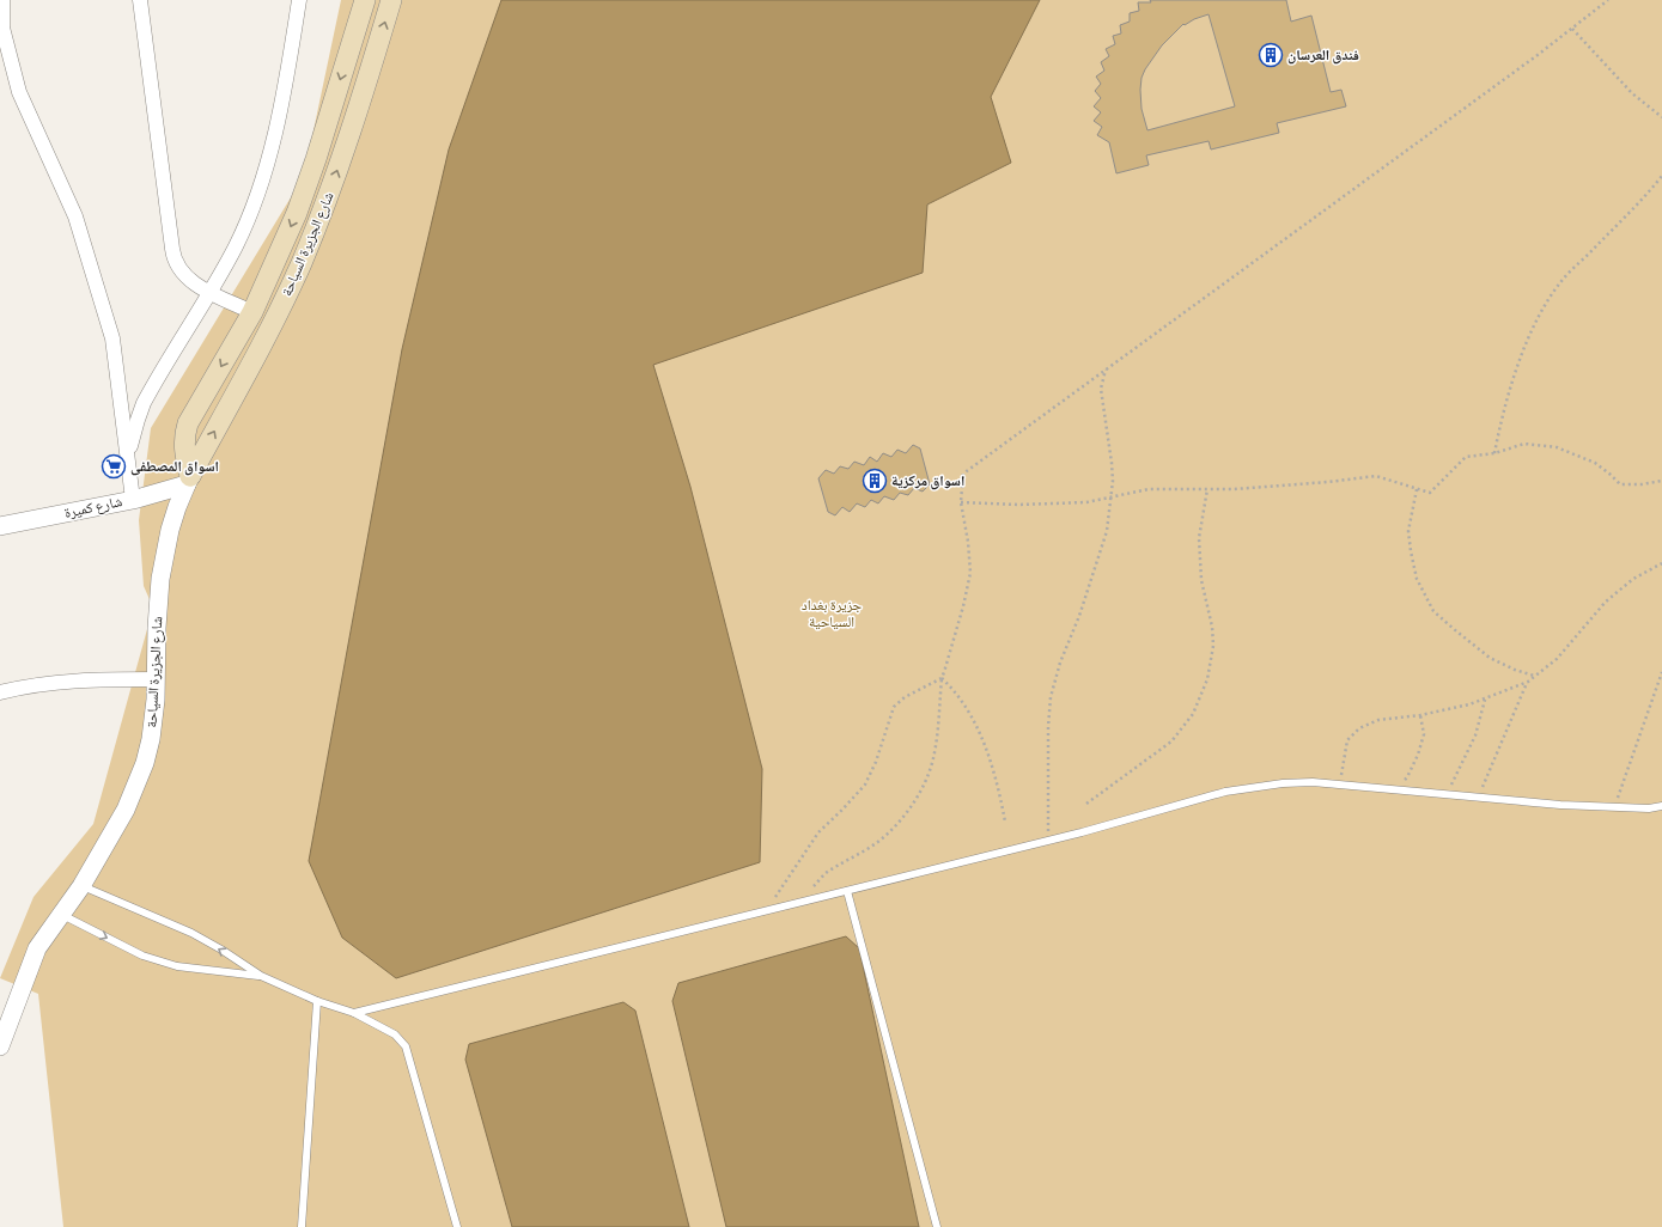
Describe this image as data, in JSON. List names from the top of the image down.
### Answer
{
  "streets": {
    "main road": ["شارع الجزيرة السياحة"],
    "street": ["شارع كميرة"]
  },
  "crossings": [
    ["شارع الجزيرة السياحة", "شارع كميرة"]
  ],
  "parks": ["جزيرة بغداد السياحية"],
  "places": {
    "building": ["فندق العرسان", "اسواق مركزية"],
    "supermarket": ["اسواق المصطفى"]
  }
}
